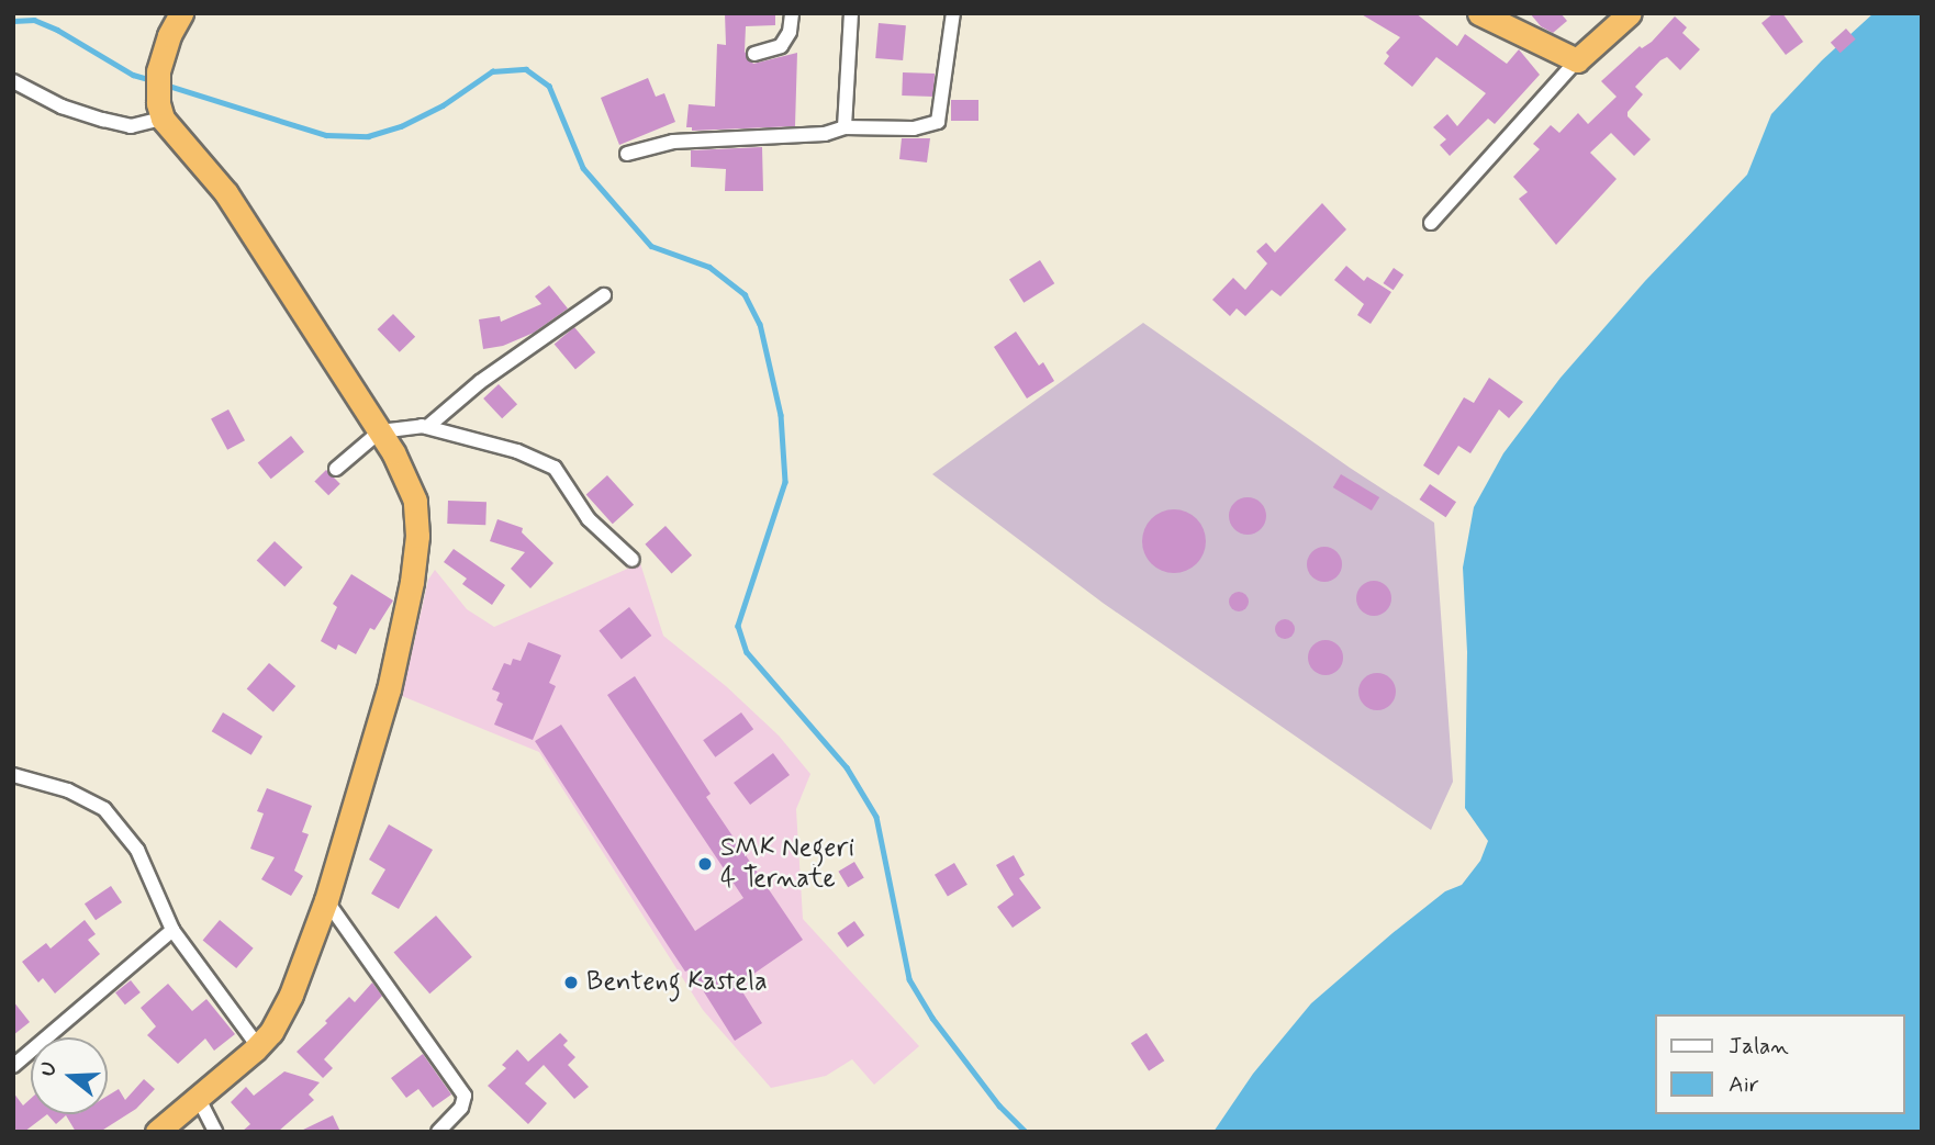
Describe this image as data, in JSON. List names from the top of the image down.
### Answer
{
  "places": ["SMK Negeri 4 Ternate", "Benteng Kastela"],
  "legend": ["Jalan", "Air"],
  "north": "left"
}
